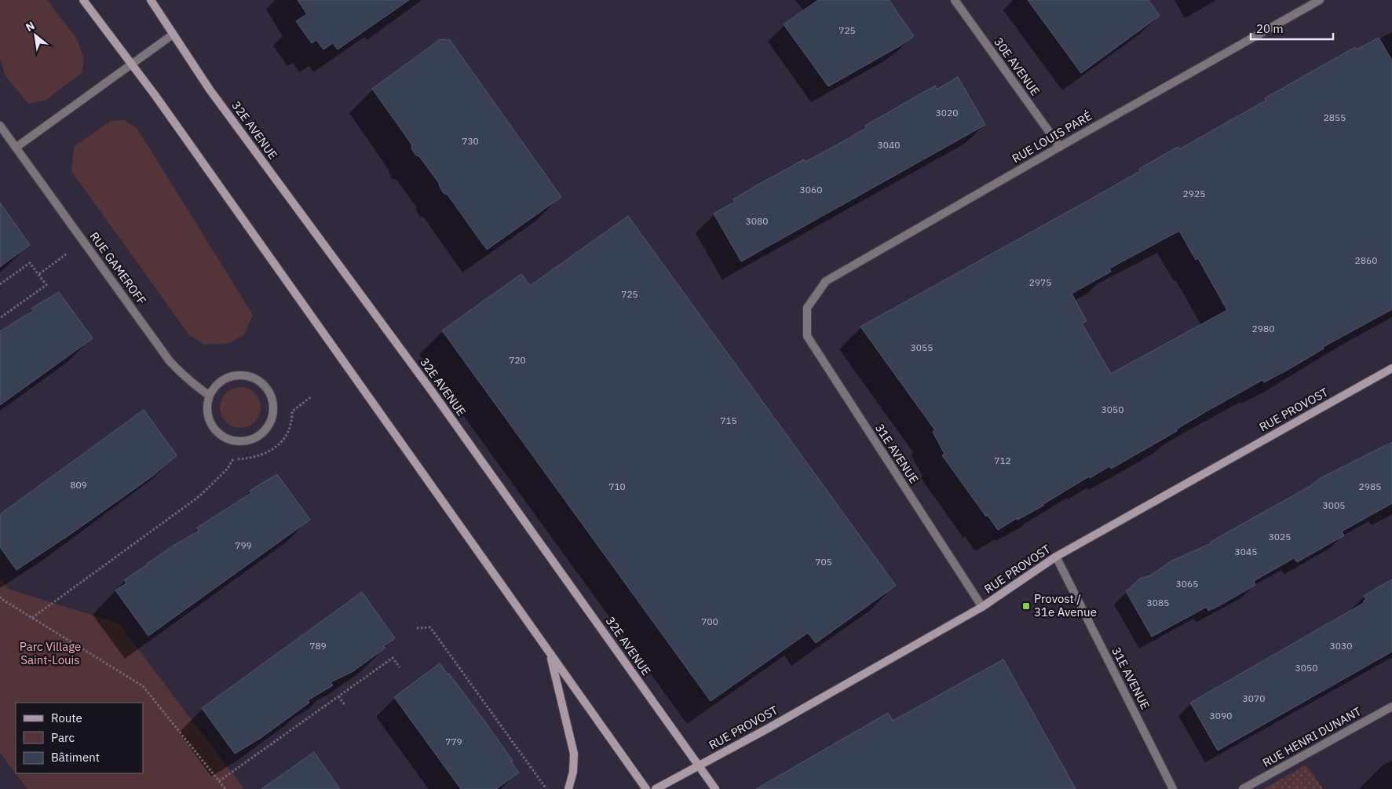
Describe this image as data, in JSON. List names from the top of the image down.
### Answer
{
  "streets": {
    "main road": ["32E AVENUE", "RUE PROVOST"],
    "street": [
      "30E AVENUE",
      "RUE LOUIS PARÉ",
      "RUE GAMEROFF",
      "31E AVENUE",
      "RUE HENRI DUNANT"
    ]
  },
  "crossings": [
    ["30E AVENUE", "RUE LOUIS PARÉ"],
    ["32E AVENUE", "RUE PROVOST"],
    ["RUE LOUIS PARÉ", "31E AVENUE"],
    ["RUE PROVOST", "31E AVENUE"]
  ],
  "parks": ["Parc Village Saint-Louis"],
  "places": {
    "transit": ["Provost / 31e Avenue"]
  },
  "house_numbers": [
    "725",
    "3020",
    "2855",
    "730",
    "3040",
    "3060",
    "2925",
    "3080",
    "2860",
    "2975",
    "725",
    "2980",
    "3055",
    "720",
    "3050",
    "715",
    "712",
    "809",
    "710",
    "2985",
    "3005",
    "3025",
    "799",
    "3045",
    "705",
    "3065",
    "3085",
    "700",
    "789",
    "3030",
    "3050",
    "3070",
    "3090",
    "779"
  ],
  "legend": ["Route", "Parc", "Bâtiment"],
  "scale_bar": "20 m",
  "north": "top left"
}
